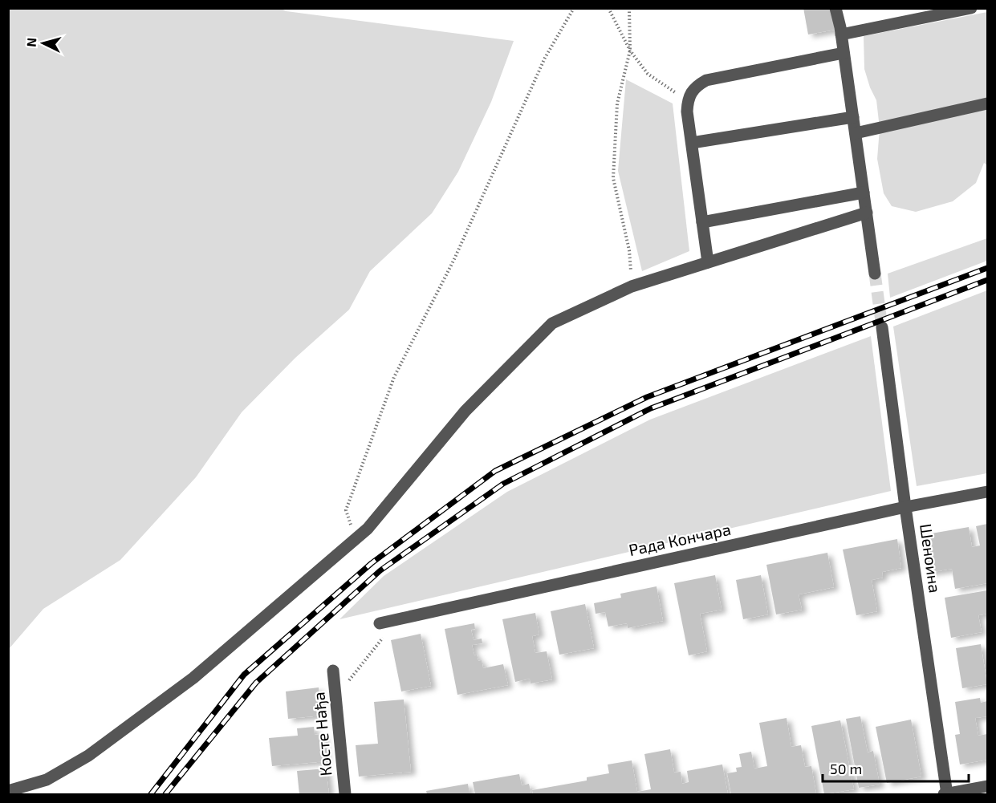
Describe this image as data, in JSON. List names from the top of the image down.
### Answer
{
  "streets": {
    "street": ["Рада Кончара", "Шеноина", "Косте Нађа"]
  },
  "crossings": [
    ["Рада Кончара", "Шеноина"]
  ],
  "scale_bar": "50 m",
  "north": "left"
}
